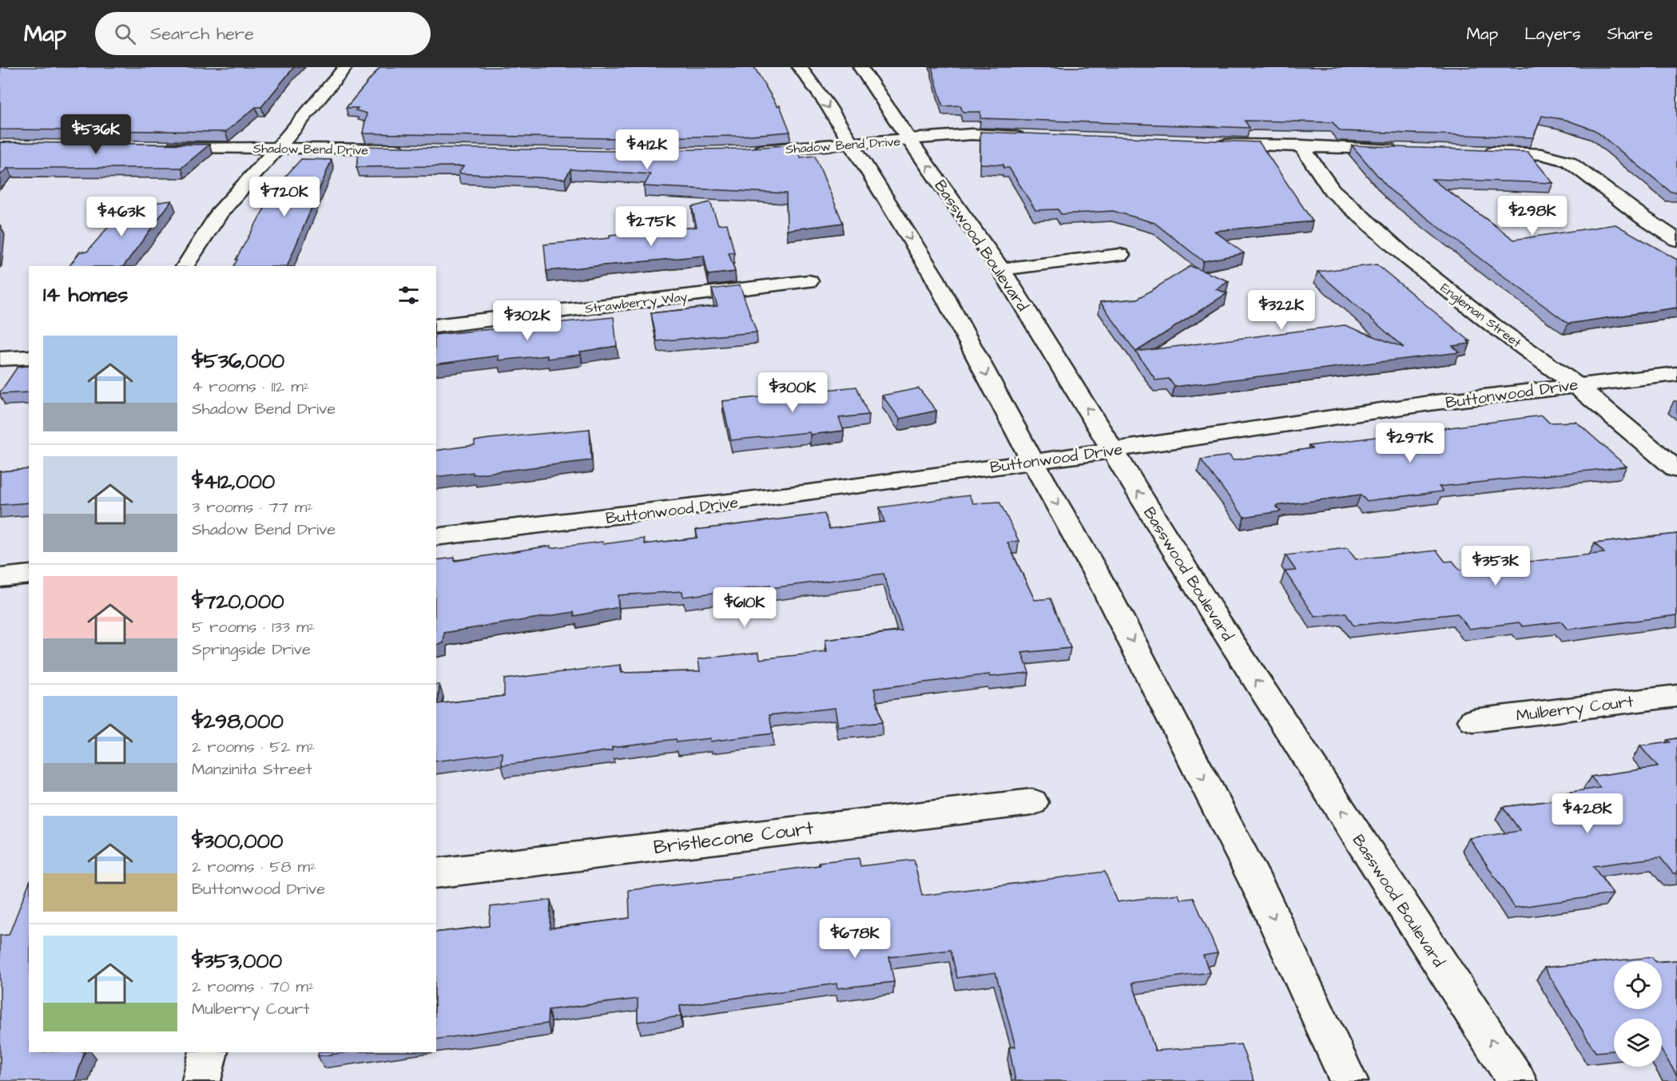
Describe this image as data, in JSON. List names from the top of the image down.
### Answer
{
  "streets": {
    "street": [
      "Shadow Bend Drive",
      "Basswood Boulevard",
      "Strawberry Way",
      "Engleman Street",
      "Buttonwood Drive",
      "Mulberry Court",
      "Bristlecone Court"
    ]
  },
  "crossings": [
    ["Shadow Bend Drive", "Basswood Boulevard"],
    ["Basswood Boulevard", "Buttonwood Drive"],
    ["Engleman Street", "Buttonwood Drive"]
  ],
  "page": {
    "header": "Map",
    "search": "Search here",
    "nav": ["Map", "Layers", "Share"],
    "price": [
      "$536K",
      "$412K",
      "$720K",
      "$298K",
      "$463K",
      "$275K",
      "$322K",
      "$302K",
      "$300K",
      "$297K",
      "$353K",
      "$610K",
      "$428K",
      "$678K"
    ],
    "heading": "14 homes",
    "list": [
      {
        "name": "$536,000",
        "note": "4 rooms · 112 m² · Shadow Bend Drive"
      },
      {
        "name": "$412,000",
        "note": "3 rooms · 77 m² · Shadow Bend Drive"
      },
      {
        "name": "$720,000",
        "note": "5 rooms · 133 m² · Springside Drive"
      },
      {
        "name": "$298,000",
        "note": "2 rooms · 52 m² · Manzinita Street"
      },
      {
        "name": "$300,000",
        "note": "2 rooms · 58 m² · Buttonwood Drive"
      },
      {
        "name": "$353,000",
        "note": "2 rooms · 70 m² · Mulberry Court"
      }
    ]
  }
}
